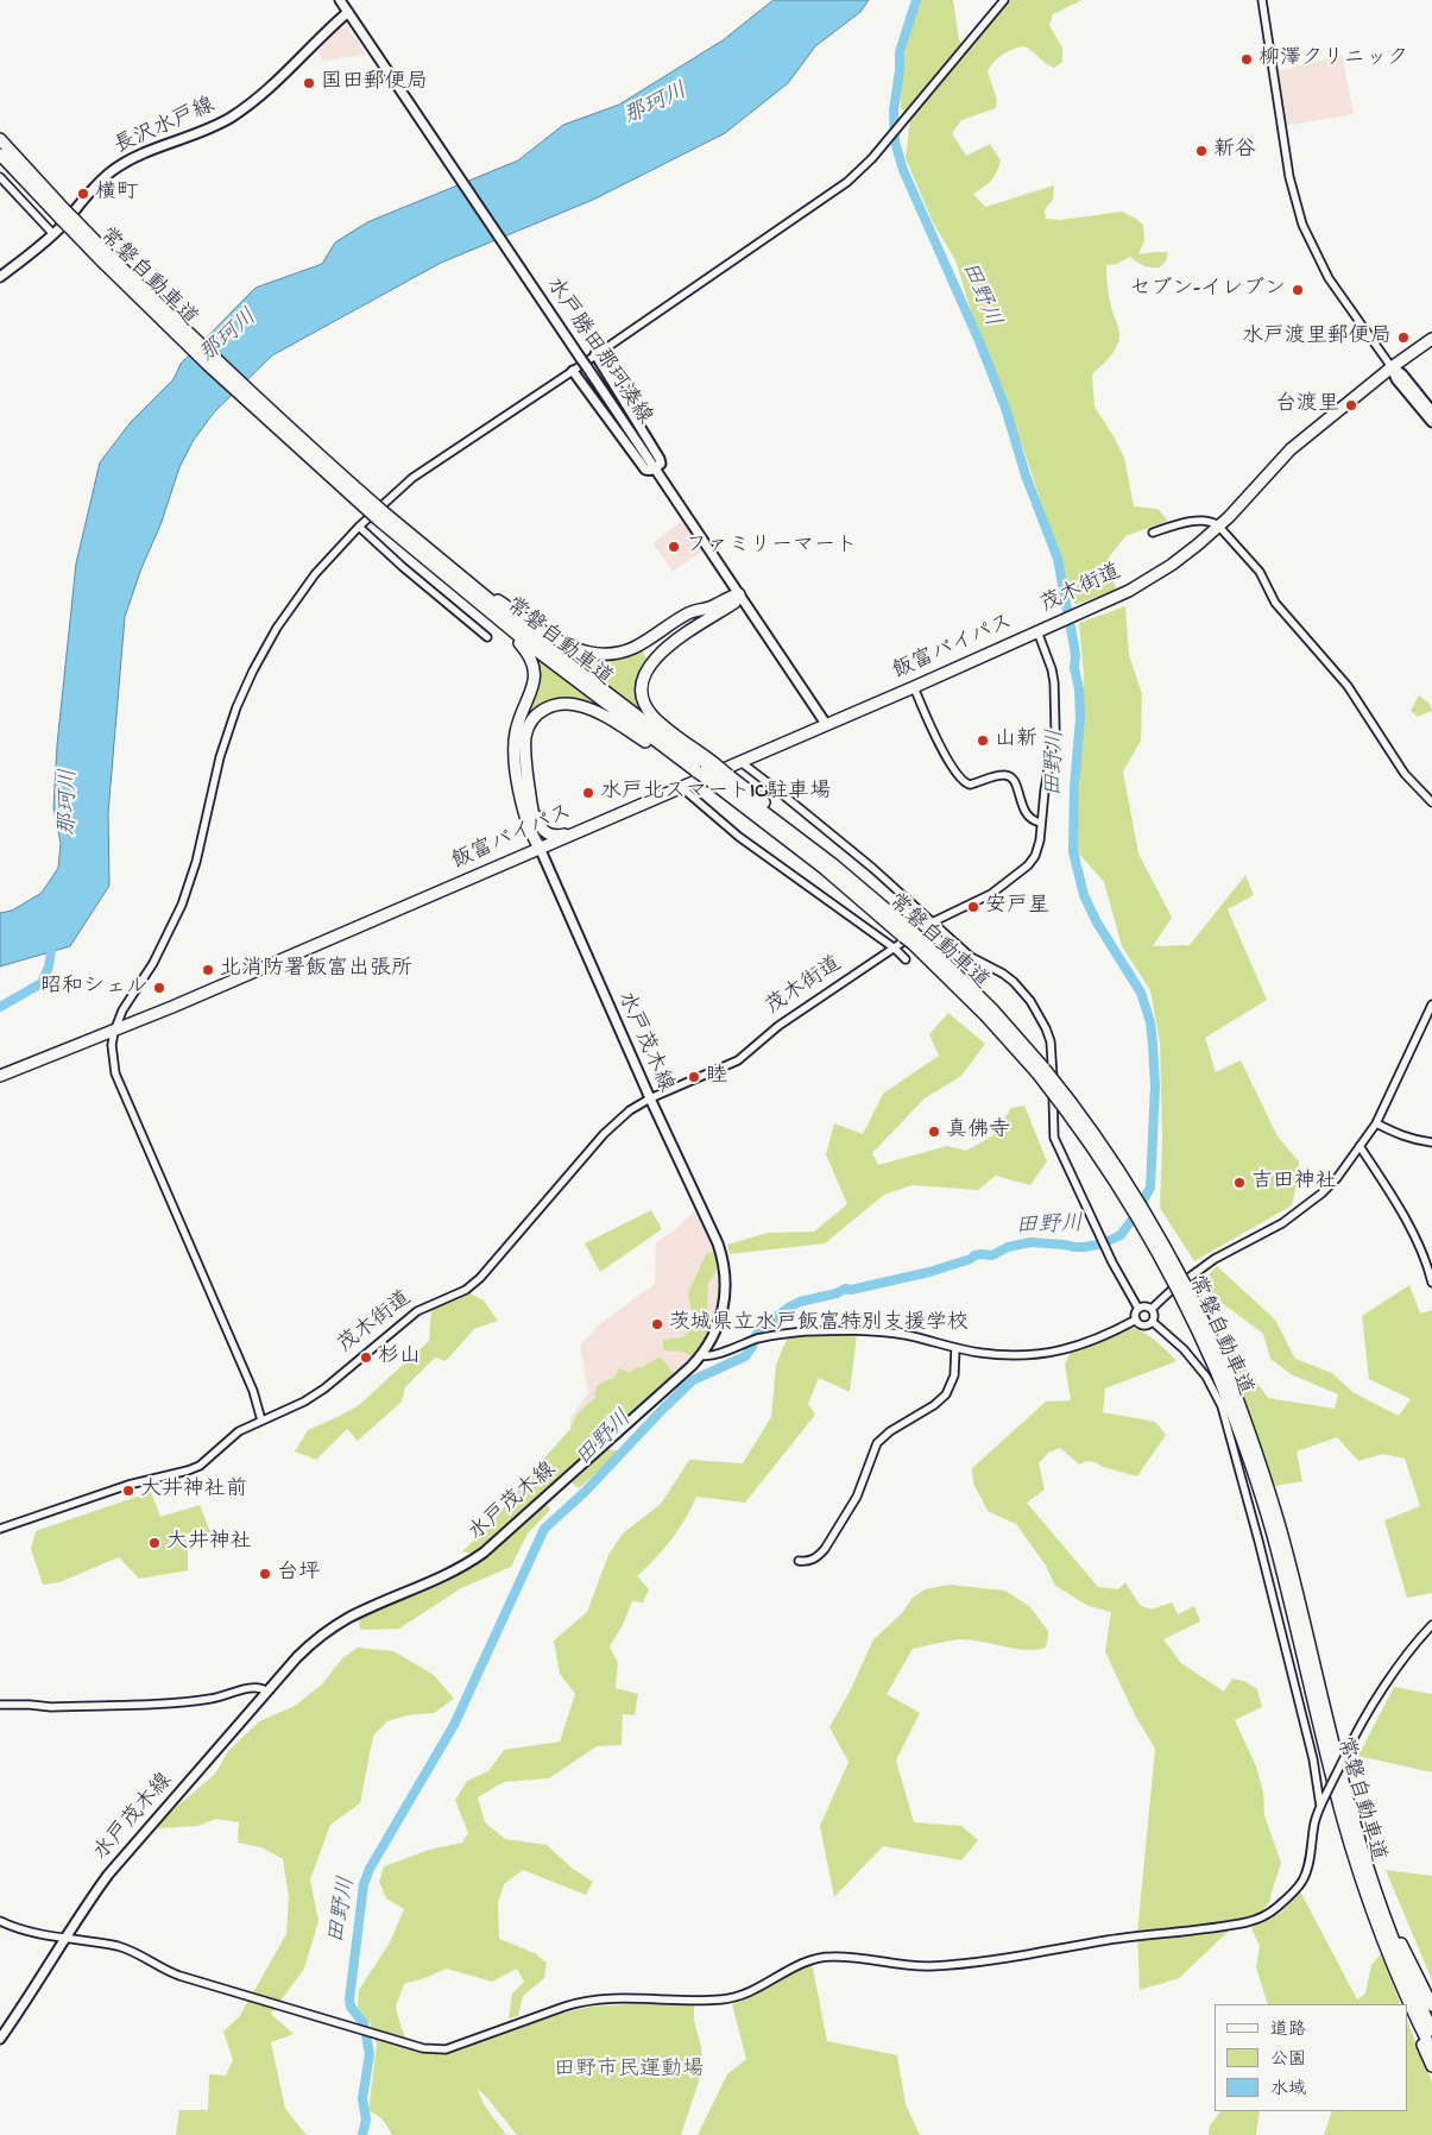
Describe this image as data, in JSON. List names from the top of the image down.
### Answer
{
  "streets": {
    "highway": ["常磐自動車道", "茂木街道", "飯富バイパス"],
    "main road": ["長沢水戸線", "水戸勝田那珂湊線", "水戸茂木線"]
  },
  "crossings": [
    ["長沢水戸線", "水戸勝田那珂湊線"],
    ["水戸勝田那珂湊線", "飯富バイパス"],
    ["茂木街道", "飯富バイパス"],
    ["茂木街道", "水戸茂木線"],
    ["飯富バイパス", "水戸茂木線"]
  ],
  "water": ["那珂川", "田野川"],
  "parks": ["田野市民運動場"],
  "places": [
    "柳澤クリニック",
    "国田郵便局",
    "新谷",
    "横町",
    "セブン-イレブン",
    "水戸渡里郵便局",
    "台渡里",
    "ファミリーマート",
    "山新",
    "水戸北スマートIC駐車場",
    "安戸星",
    "北消防署飯富出張所",
    "昭和シェル",
    "睦",
    "真佛寺",
    "吉田神社",
    "茨城県立水戸飯富特別支援学校",
    "杉山",
    "大井神社前",
    "大井神社",
    "台坪"
  ],
  "legend": ["道路", "公園", "水域"]
}
